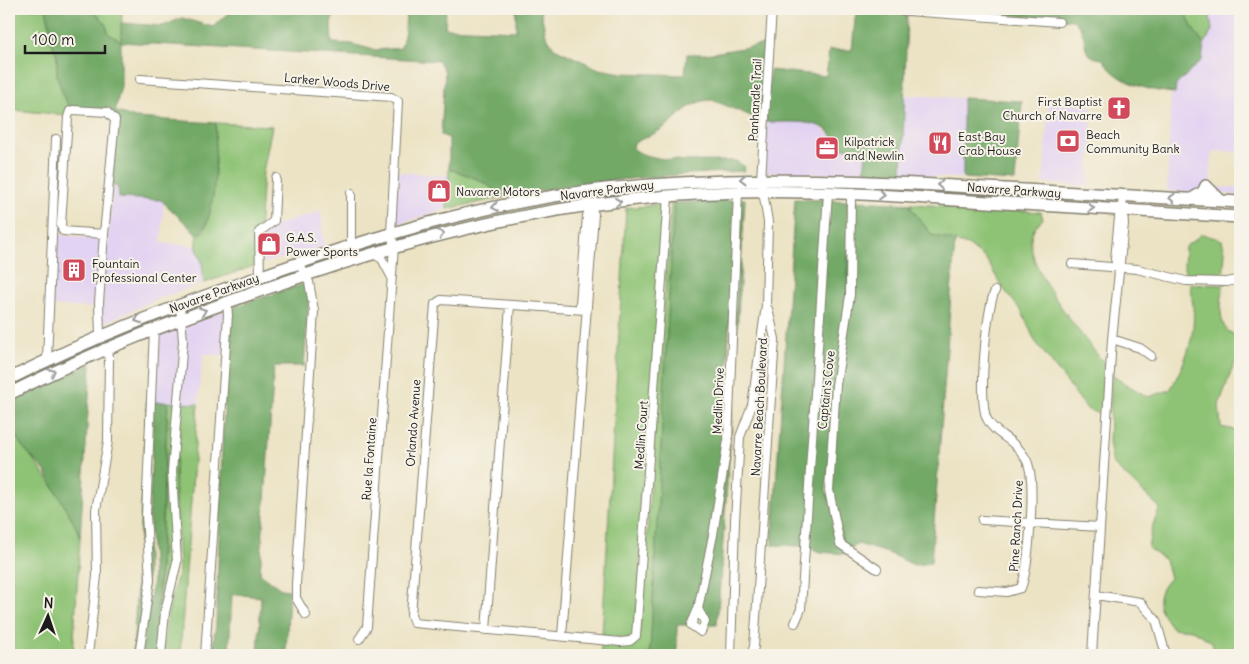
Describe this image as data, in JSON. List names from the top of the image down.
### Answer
{
  "streets": {
    "highway": ["Navarre Parkway"],
    "street": [
      "Larker Woods Drive",
      "Panhandle Trail",
      "Captain's Cove",
      "Medlin Drive",
      "Navarre Beach Boulevard",
      "Orlando Avenue",
      "Medlin Court",
      "Rue la Fontaine",
      "Pine Ranch Drive"
    ]
  },
  "crossings": [
    ["Larker Woods Drive", "Navarre Parkway"],
    ["Larker Woods Drive", "Rue la Fontaine"],
    ["Panhandle Trail", "Navarre Parkway"],
    ["Panhandle Trail", "Navarre Beach Boulevard"],
    ["Navarre Parkway", "Captain's Cove"],
    ["Navarre Parkway", "Medlin Drive"],
    ["Navarre Parkway", "Medlin Court"],
    ["Navarre Parkway", "Rue la Fontaine"],
    ["Orlando Avenue", "Medlin Court"]
  ],
  "places": {
    "church": ["First Baptist Church of Navarre"],
    "bank": ["Beach Community Bank"],
    "restaurant": ["East Bay Crab House"],
    "office": ["Kilpatrick and Newlin"],
    "shop": ["Navarre Motors", "G.A.S. Power Sports"],
    "building": ["Fountain Professional Center"]
  },
  "scale_bar": "100 m",
  "north": "top"
}
